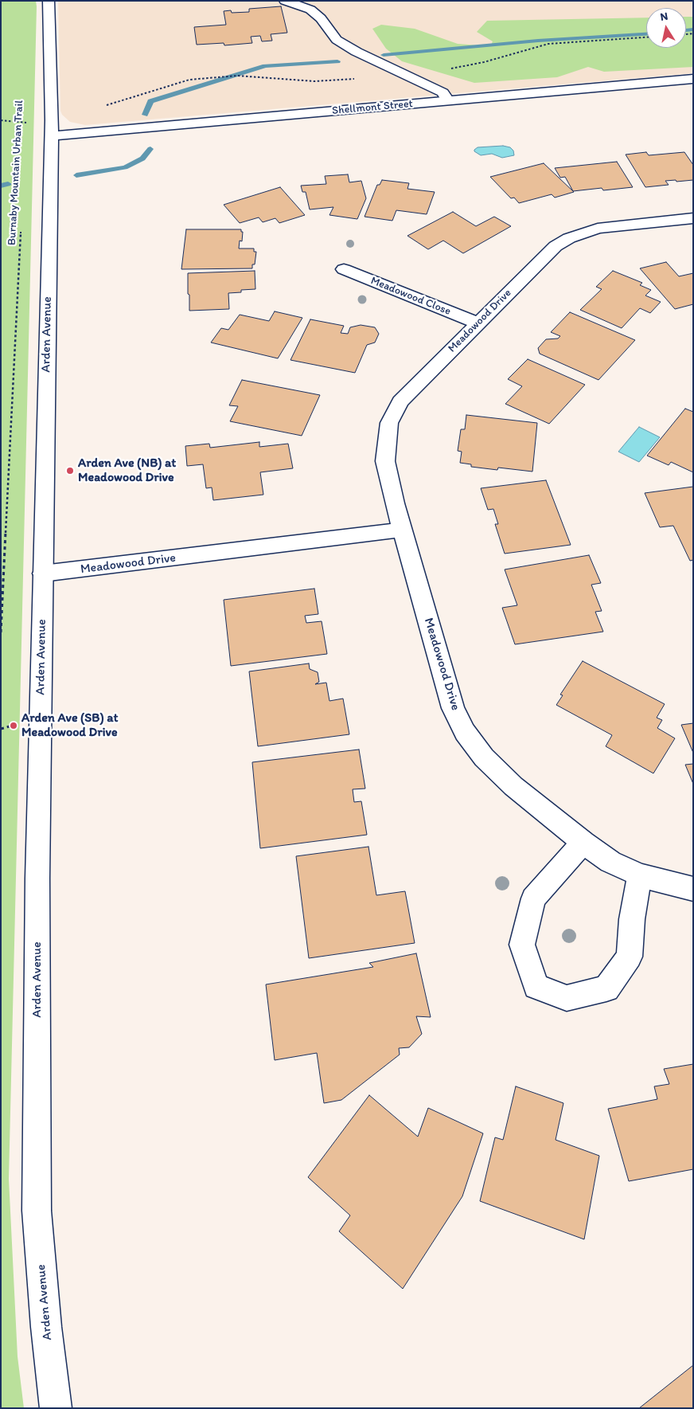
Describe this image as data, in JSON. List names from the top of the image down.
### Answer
{
  "streets": {
    "street": [
      "Shellmont Street",
      "Meadowood Close",
      "Meadowood Drive",
      "Arden Avenue"
    ],
    "path": ["Burnaby Mountain Urban Trail"]
  },
  "crossings": [
    ["Shellmont Street", "Arden Avenue"],
    ["Meadowood Close", "Meadowood Drive"],
    ["Meadowood Drive", "Arden Avenue"]
  ],
  "places": ["Arden Ave (NB) at Meadowood Drive", "Arden Ave (SB) at Meadowood Drive"],
  "north": "top"
}
